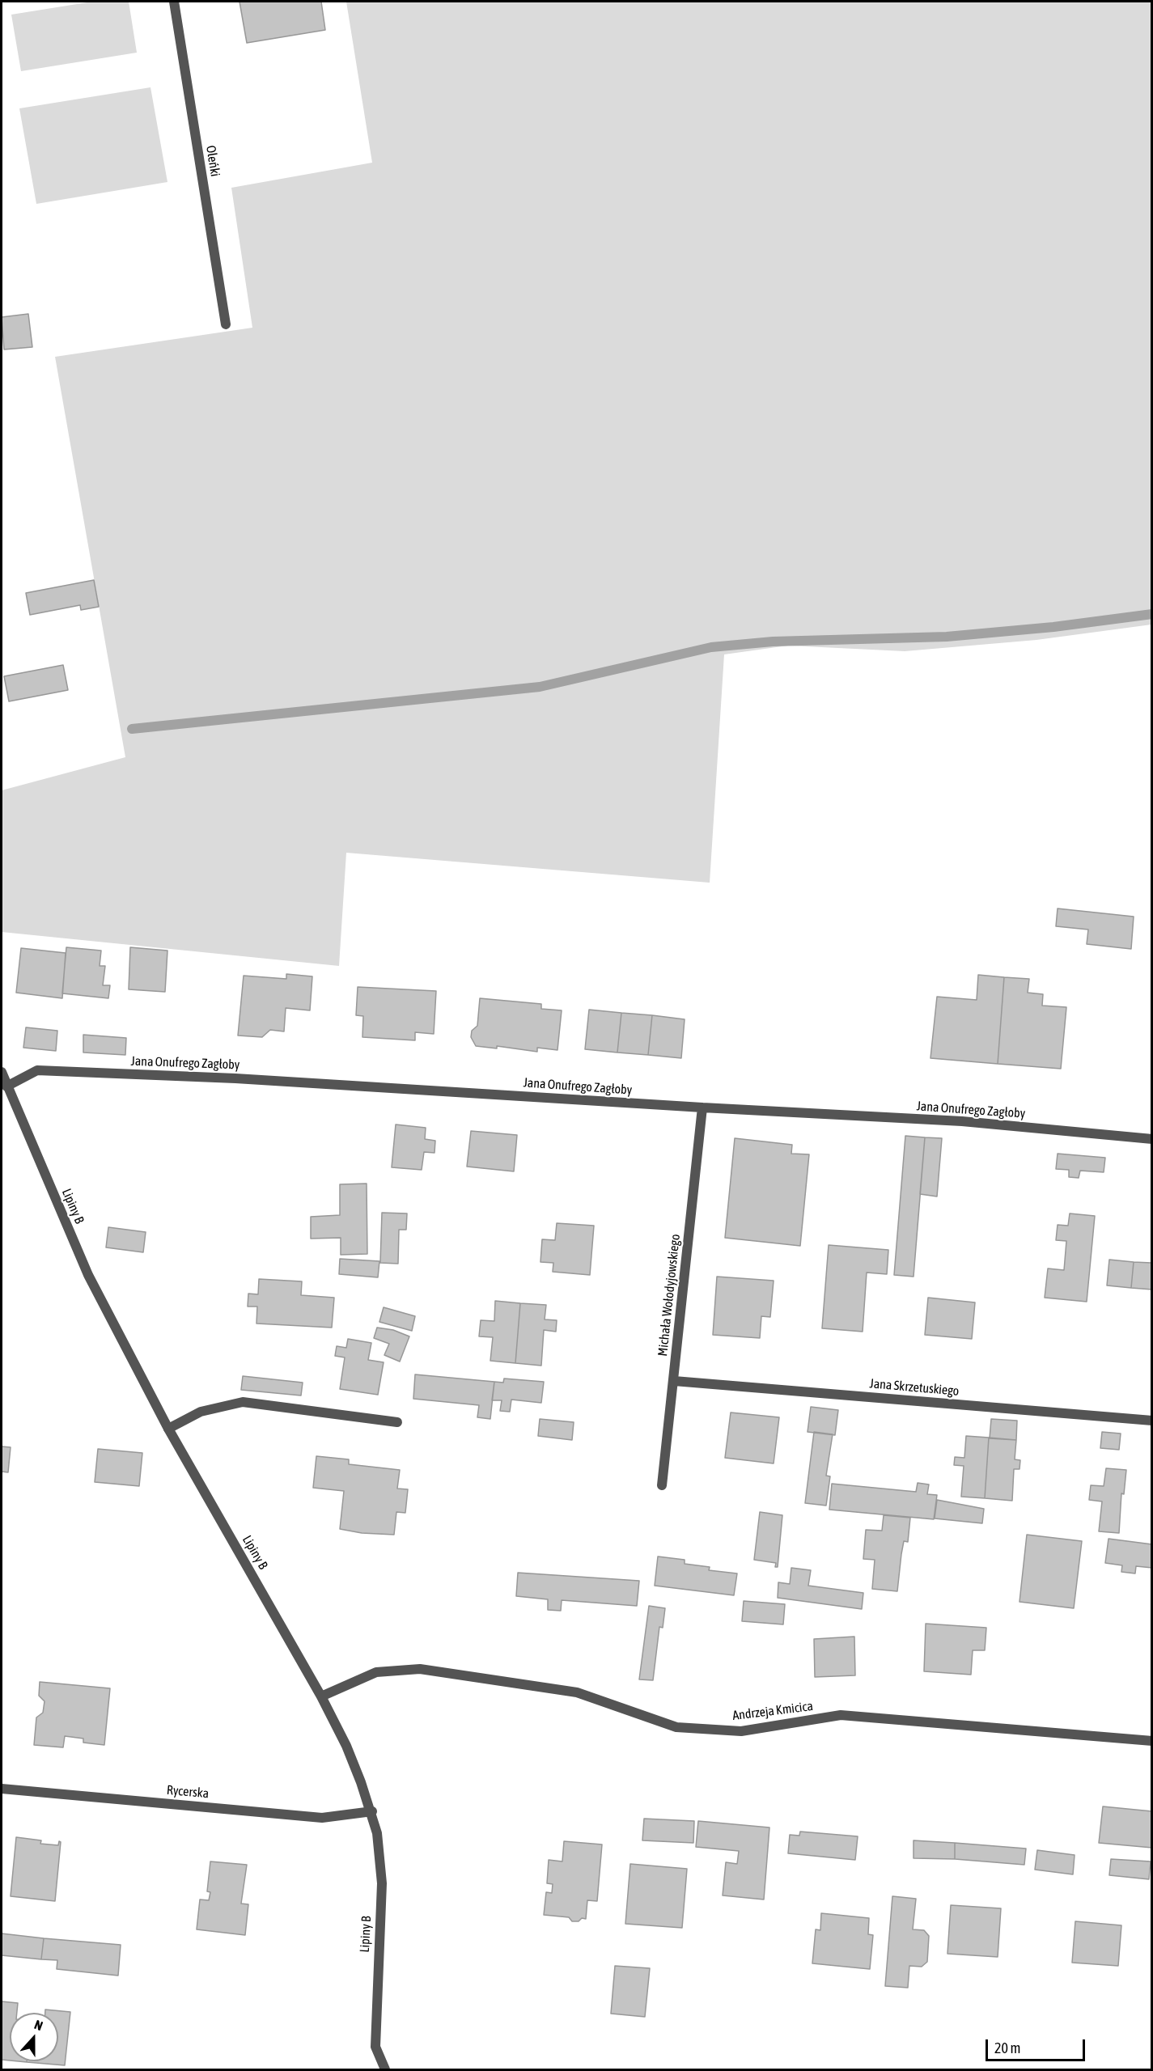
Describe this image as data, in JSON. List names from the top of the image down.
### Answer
{
  "streets": {
    "street": [
      "Oleńki",
      "Jana Onufrego Zagłoby",
      "Lipiny B",
      "Michała Wołodyjowskiego",
      "Jana Skrzetuskiego",
      "Andrzeja Kmicica",
      "Rycerska"
    ]
  },
  "crossings": [
    ["Jana Onufrego Zagłoby", "Lipiny B"],
    ["Jana Onufrego Zagłoby", "Michała Wołodyjowskiego"],
    ["Lipiny B", "Andrzeja Kmicica"],
    ["Lipiny B", "Rycerska"],
    ["Michała Wołodyjowskiego", "Jana Skrzetuskiego"]
  ],
  "scale_bar": "20 m",
  "north": "top"
}
